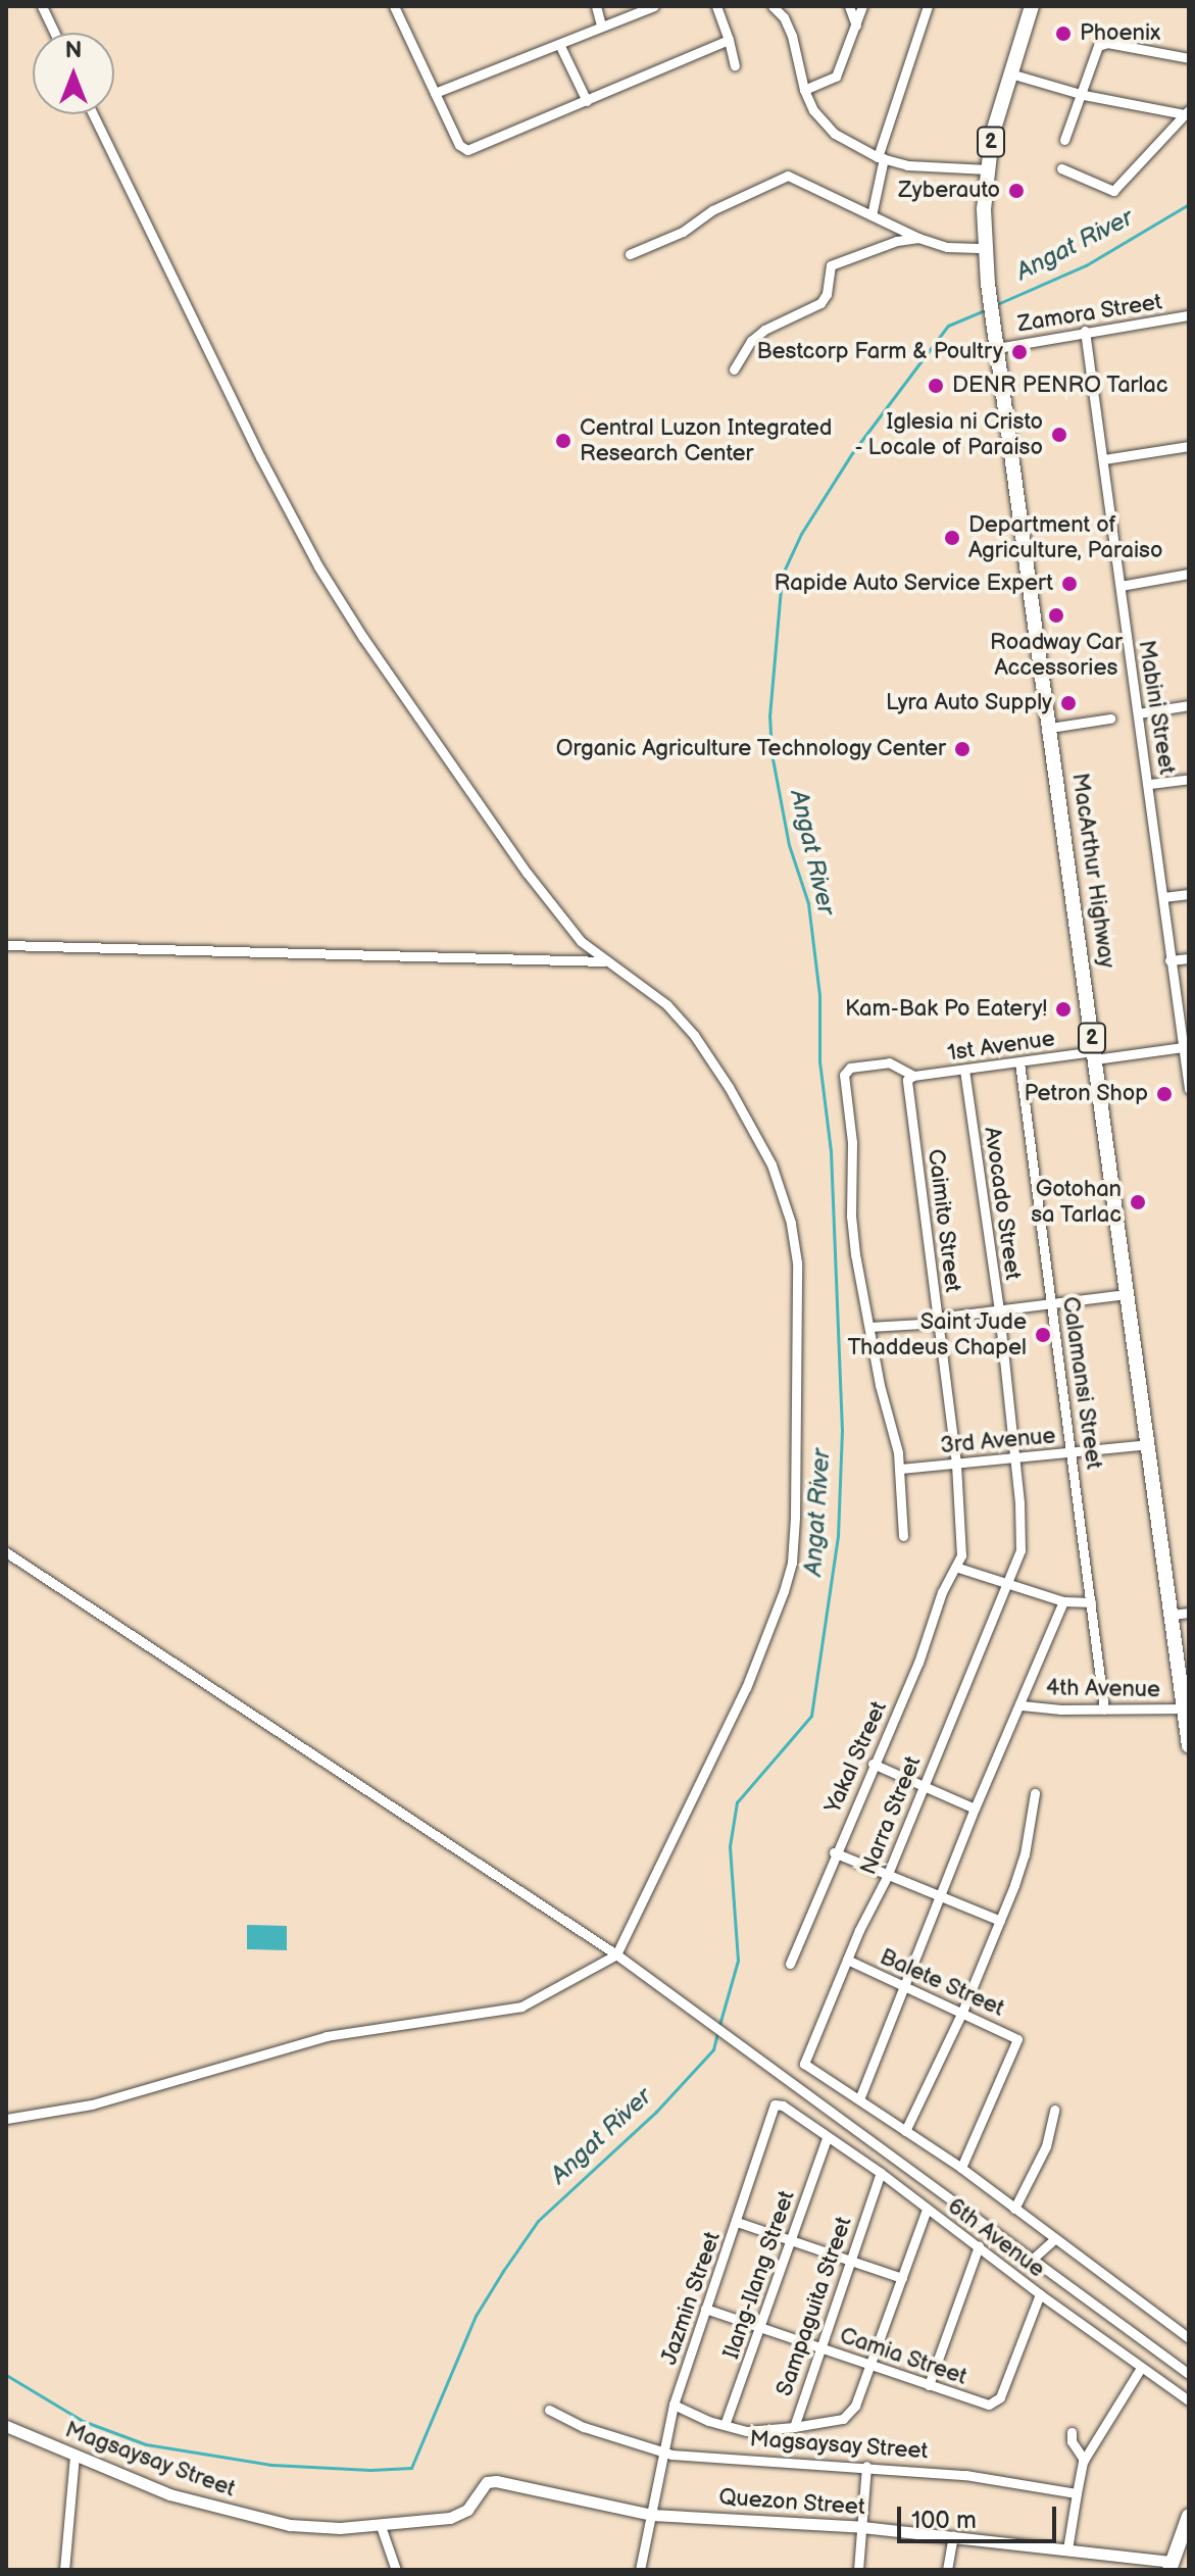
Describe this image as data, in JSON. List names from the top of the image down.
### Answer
{
  "streets": {
    "highway": ["2", "MacArthur Highway"],
    "street": [
      "Zamora Street",
      "Mabini Street",
      "1st Avenue",
      "Avocado Street",
      "Caimito Street",
      "Calamansi Street",
      "3rd Avenue",
      "4th Avenue",
      "Yakal Street",
      "Narra Street",
      "Balete Street",
      "6th Avenue",
      "Ilang-Ilang Street",
      "Jazmin Street",
      "Sampaguita Street",
      "Camia Street",
      "Magsaysay Street",
      "Quezon Street"
    ]
  },
  "crossings": [
    ["Zamora Street", "Mabini Street"],
    ["Zamora Street", "MacArthur Highway"],
    ["Mabini Street", "1st Avenue"],
    ["MacArthur Highway", "1st Avenue"],
    ["MacArthur Highway", "3rd Avenue"],
    ["MacArthur Highway", "4th Avenue"],
    ["1st Avenue", "Avocado Street"],
    ["1st Avenue", "Caimito Street"],
    ["1st Avenue", "Calamansi Street"],
    ["Avocado Street", "3rd Avenue"],
    ["Avocado Street", "Narra Street"],
    ["Caimito Street", "3rd Avenue"],
    ["Caimito Street", "Yakal Street"],
    ["Calamansi Street", "3rd Avenue"],
    ["Calamansi Street", "4th Avenue"],
    ["Narra Street", "Balete Street"],
    ["6th Avenue", "Ilang-Ilang Street"],
    ["6th Avenue", "Jazmin Street"],
    ["6th Avenue", "Sampaguita Street"],
    ["6th Avenue", "Camia Street"],
    ["Ilang-Ilang Street", "Sampaguita Street"],
    ["Ilang-Ilang Street", "Camia Street"],
    ["Jazmin Street", "Sampaguita Street"],
    ["Jazmin Street", "Camia Street"],
    ["Jazmin Street", "Magsaysay Street"],
    ["Jazmin Street", "Quezon Street"],
    ["Sampaguita Street", "Camia Street"],
    ["Magsaysay Street", "Quezon Street"]
  ],
  "water": ["Angat River"],
  "places": [
    "Phoenix",
    "Zyberauto",
    "Bestcorp Farm & Poultry",
    "DENR PENRO Tarlac",
    "Iglesia ni Cristo - Locale of Paraiso",
    "Central Luzon Integrated Research Center",
    "Department of Agriculture, Paraiso",
    "Rapide Auto Service Expert",
    "Roadway Car Accessories",
    "Lyra Auto Supply",
    "Organic Agriculture Technology Center",
    "Kam-Bak Po Eatery!",
    "Petron Shop",
    "Gotohan sa Tarlac",
    "Saint Jude Thaddeus Chapel"
  ],
  "scale_bar": "100 m",
  "north": "top"
}
